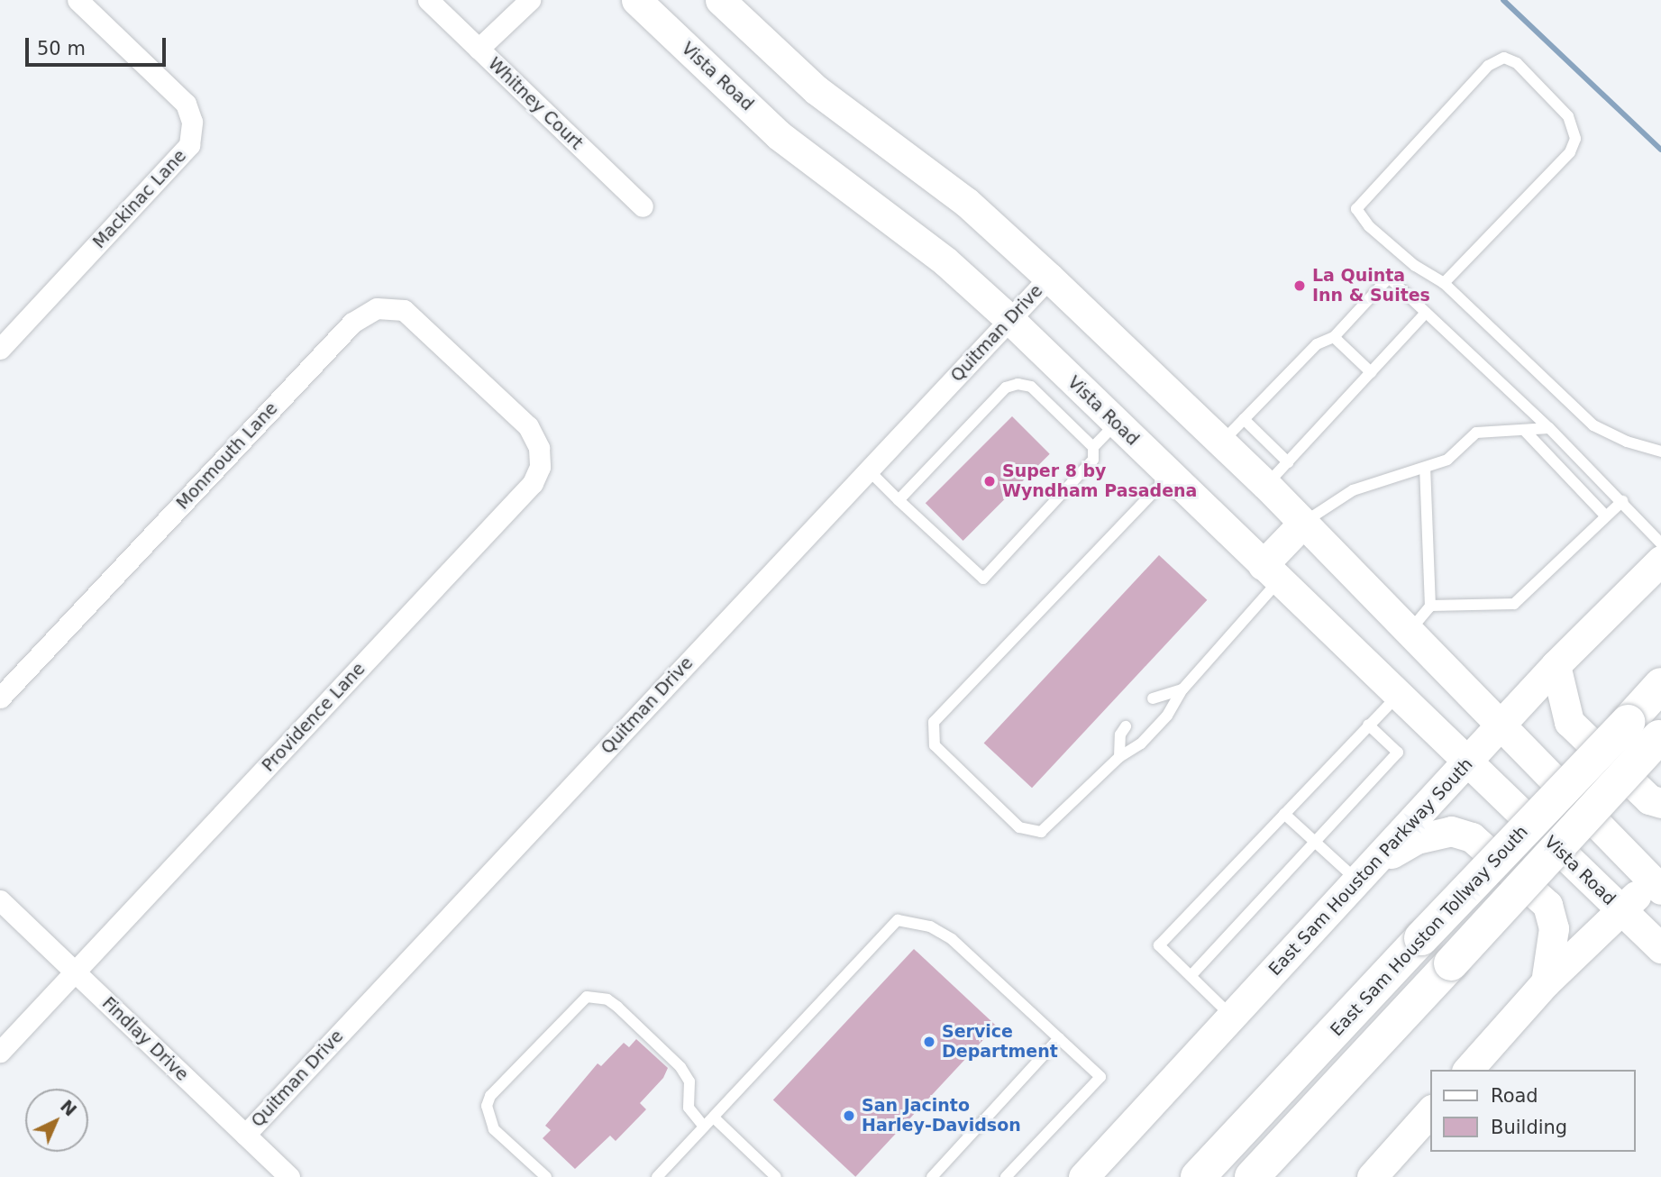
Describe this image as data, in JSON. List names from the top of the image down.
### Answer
{
  "streets": {
    "highway": ["East Sam Houston Tollway South"],
    "street": [
      "Vista Road",
      "Whitney Court",
      "Mackinac Lane",
      "Quitman Drive",
      "Monmouth Lane",
      "Providence Lane",
      "East Sam Houston Parkway South",
      "Findlay Drive"
    ]
  },
  "crossings": [
    ["Vista Road", "Quitman Drive"],
    ["Vista Road", "East Sam Houston Parkway South"],
    ["Quitman Drive", "Findlay Drive"],
    ["Monmouth Lane", "Providence Lane"],
    ["Providence Lane", "Findlay Drive"]
  ],
  "places": [
    "La Quinta Inn & Suites",
    "Super 8 by Wyndham Pasadena",
    "Service Department",
    "San Jacinto Harley-Davidson"
  ],
  "legend": ["Road", "Building"],
  "scale_bar": "50 m",
  "north": "top right"
}
